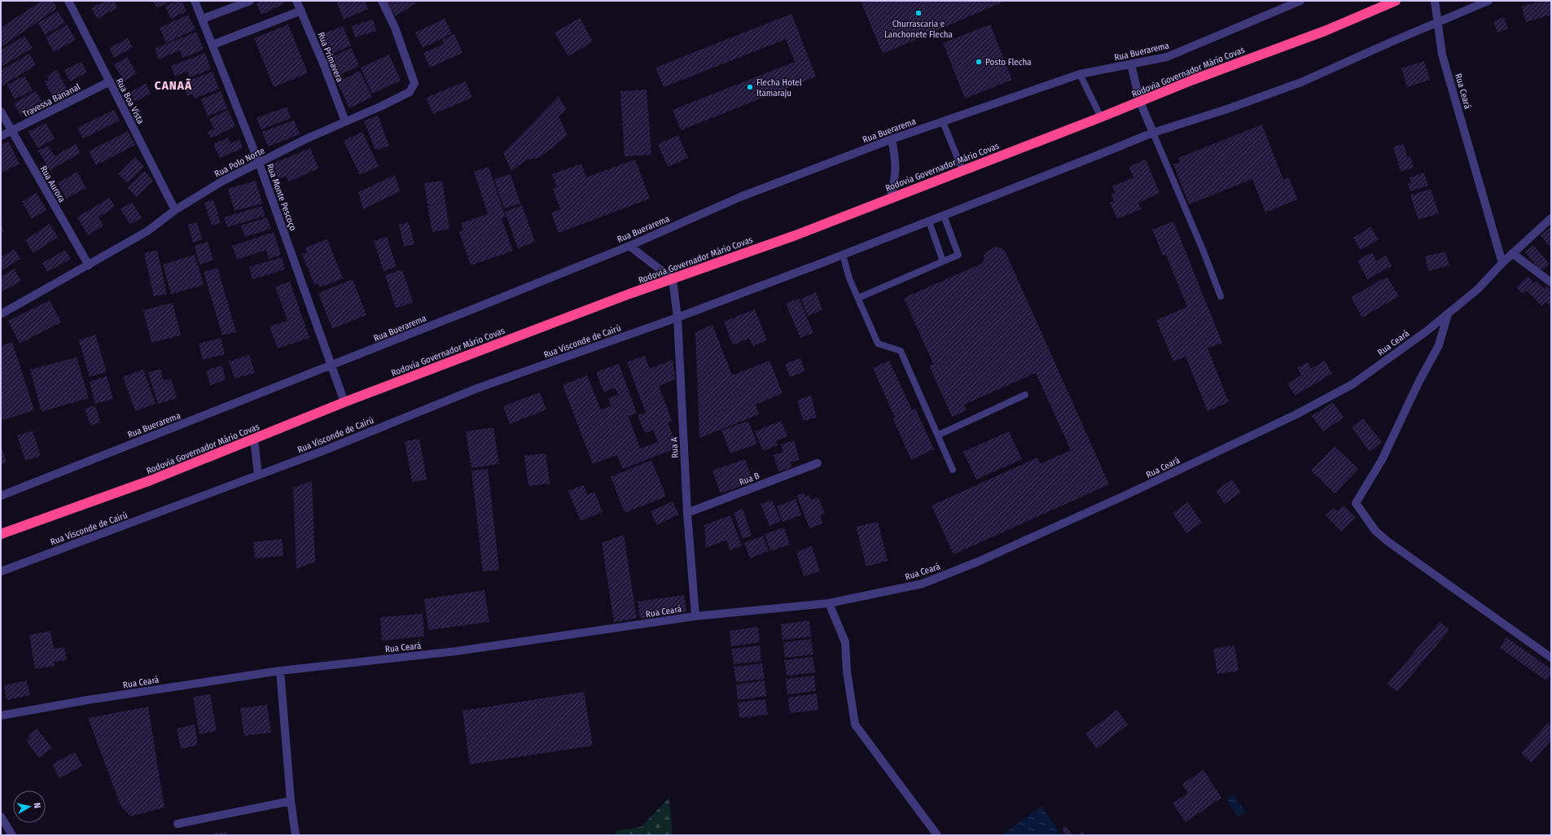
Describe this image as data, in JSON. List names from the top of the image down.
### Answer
{
  "streets": {
    "highway": ["Rodovia Governador Mário Covas"],
    "street": [
      "Rua Buerarema",
      "Rua Primavera",
      "Rua Ceará",
      "Travessa Bananal",
      "Rua Boa Vista",
      "Rua Polo Norte",
      "Rua Aurora",
      "Rua Monte Pescoço",
      "Rua Visconde de Cairú",
      "Rua A",
      "Rua B"
    ]
  },
  "crossings": [
    ["Rua Buerarema", "Rua Monte Pescoço"],
    ["Rua Primavera", "Rua Polo Norte"],
    ["Rodovia Governador Mário Covas", "Rua Monte Pescoço"],
    ["Rodovia Governador Mário Covas", "Rua A"],
    ["Rua Ceará", "Rua Visconde de Cairú"],
    ["Rua Ceará", "Rua A"],
    ["Travessa Bananal", "Rua Boa Vista"],
    ["Travessa Bananal", "Rua Aurora"],
    ["Rua Boa Vista", "Rua Polo Norte"],
    ["Rua Polo Norte", "Rua Aurora"],
    ["Rua Polo Norte", "Rua Monte Pescoço"],
    ["Rua Visconde de Cairú", "Rua A"],
    ["Rua A", "Rua B"]
  ],
  "districts": ["CANAÃ"],
  "places": ["Churrascaria e Lanchonete Flecha", "Posto Flecha", "Flecha Hotel Itamaraju"],
  "north": "right"
}
